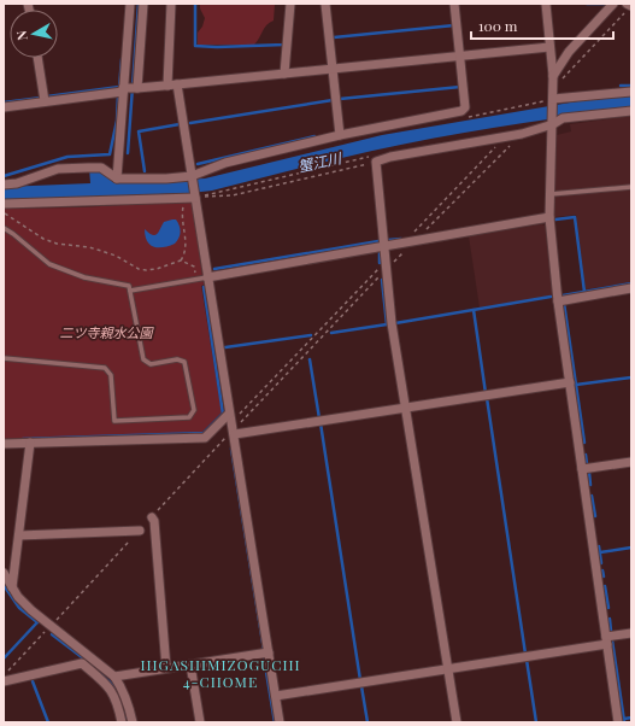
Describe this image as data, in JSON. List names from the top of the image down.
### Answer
{
  "districts": ["HIGASHIMIZOGUCHI 4-CHOME"],
  "water": ["蟹江川"],
  "parks": ["二ツ寺親水公園"],
  "scale_bar": "100 m",
  "north": "left"
}
